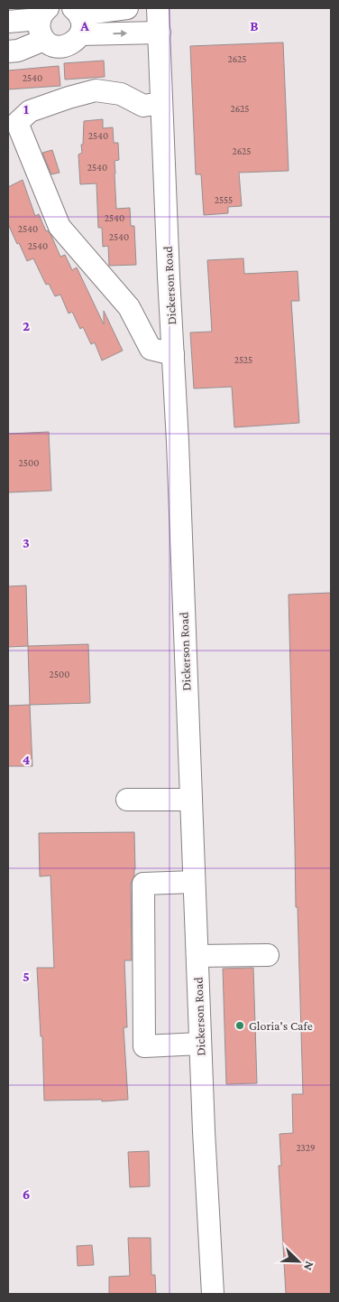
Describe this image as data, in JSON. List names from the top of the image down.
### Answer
{
  "streets": {
    "street": ["Dickerson Road"]
  },
  "places": ["Gloria's Cafe"],
  "house_numbers": [
    "2625",
    "2540",
    "2625",
    "2540",
    "2625",
    "2540",
    "2555",
    "2540",
    "2540",
    "2540",
    "2540",
    "2525",
    "2500",
    "2500",
    "2329"
  ],
  "north": "bottom right",
  "grid": {
    "columns": ["A", "B"],
    "rows": [
      "1",
      "2",
      "3",
      "4",
      "5",
      "6"
    ]
  }
}
